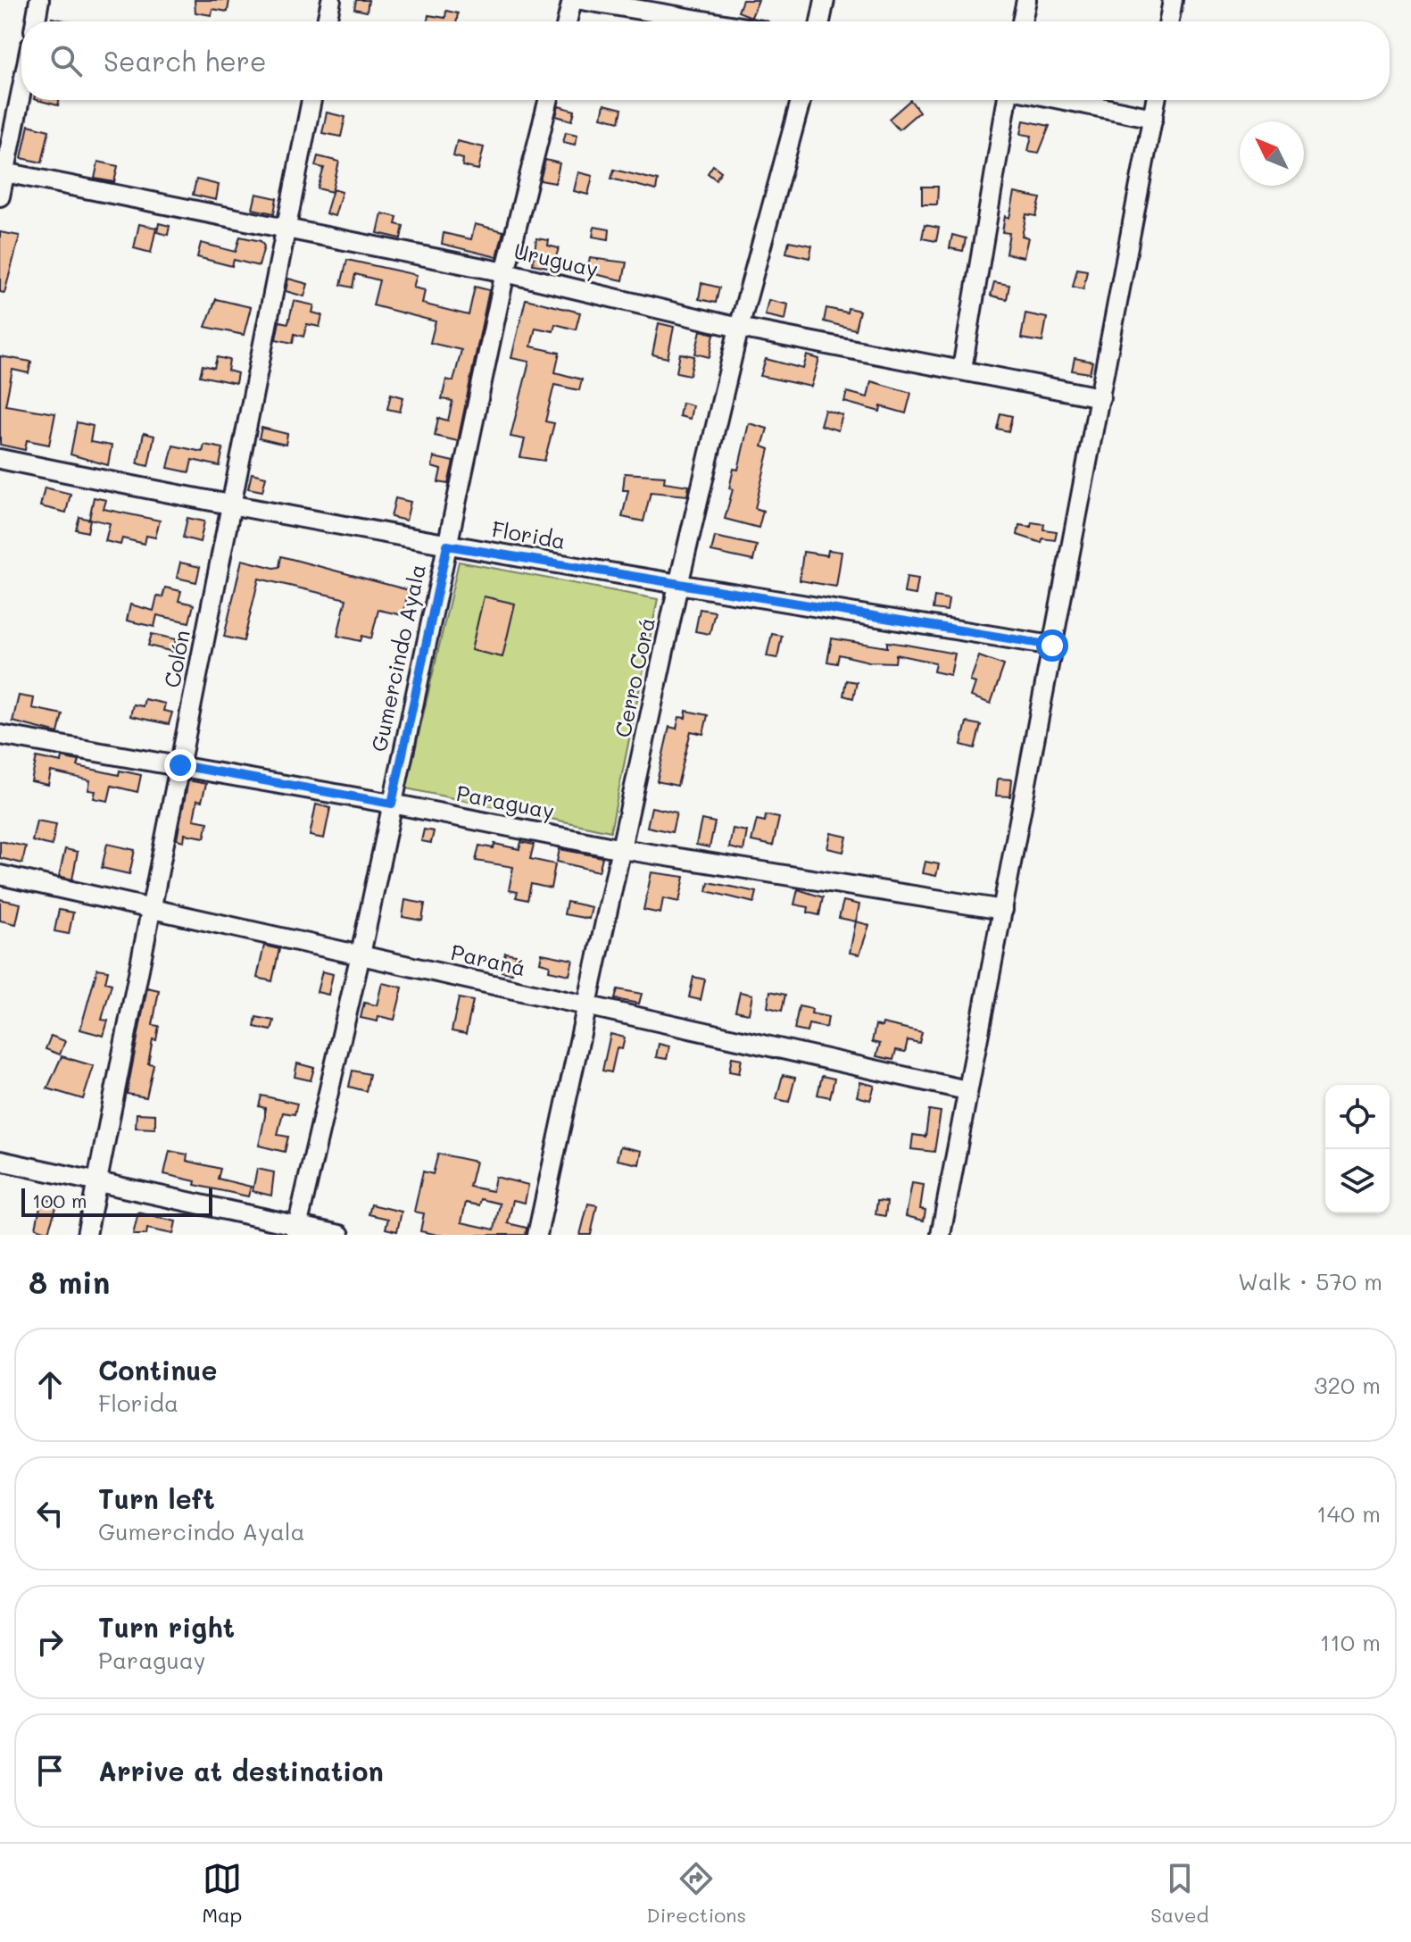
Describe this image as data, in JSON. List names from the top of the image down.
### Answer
{
  "streets": {
    "street": [
      "Uruguay",
      "Florida",
      "Gumercindo Ayala",
      "Colón",
      "Cerro Corá",
      "Paraguay",
      "Paraná"
    ]
  },
  "crossings": [
    ["Uruguay", "Gumercindo Ayala"],
    ["Uruguay", "Colón"],
    ["Uruguay", "Cerro Corá"],
    ["Florida", "Gumercindo Ayala"],
    ["Florida", "Colón"],
    ["Florida", "Cerro Corá"],
    ["Gumercindo Ayala", "Paraguay"],
    ["Gumercindo Ayala", "Paraná"],
    ["Colón", "Paraguay"],
    ["Colón", "Paraná"],
    ["Cerro Corá", "Paraguay"],
    ["Cerro Corá", "Paraná"]
  ],
  "scale_bar": "100 m",
  "north": "top left",
  "page": {
    "search": "Search here",
    "scale": "100 m",
    "heading": ["8 min", "Walk · 570 m"],
    "list": [
      ["Continue", "Florida", "320 m"],
      ["Turn left", "Gumercindo Ayala", "140 m"],
      ["Turn right", "Paraguay", "110 m"],
      "Arrive at destination"
    ],
    "nav": ["Map", "Directions", "Saved"]
  }
}
